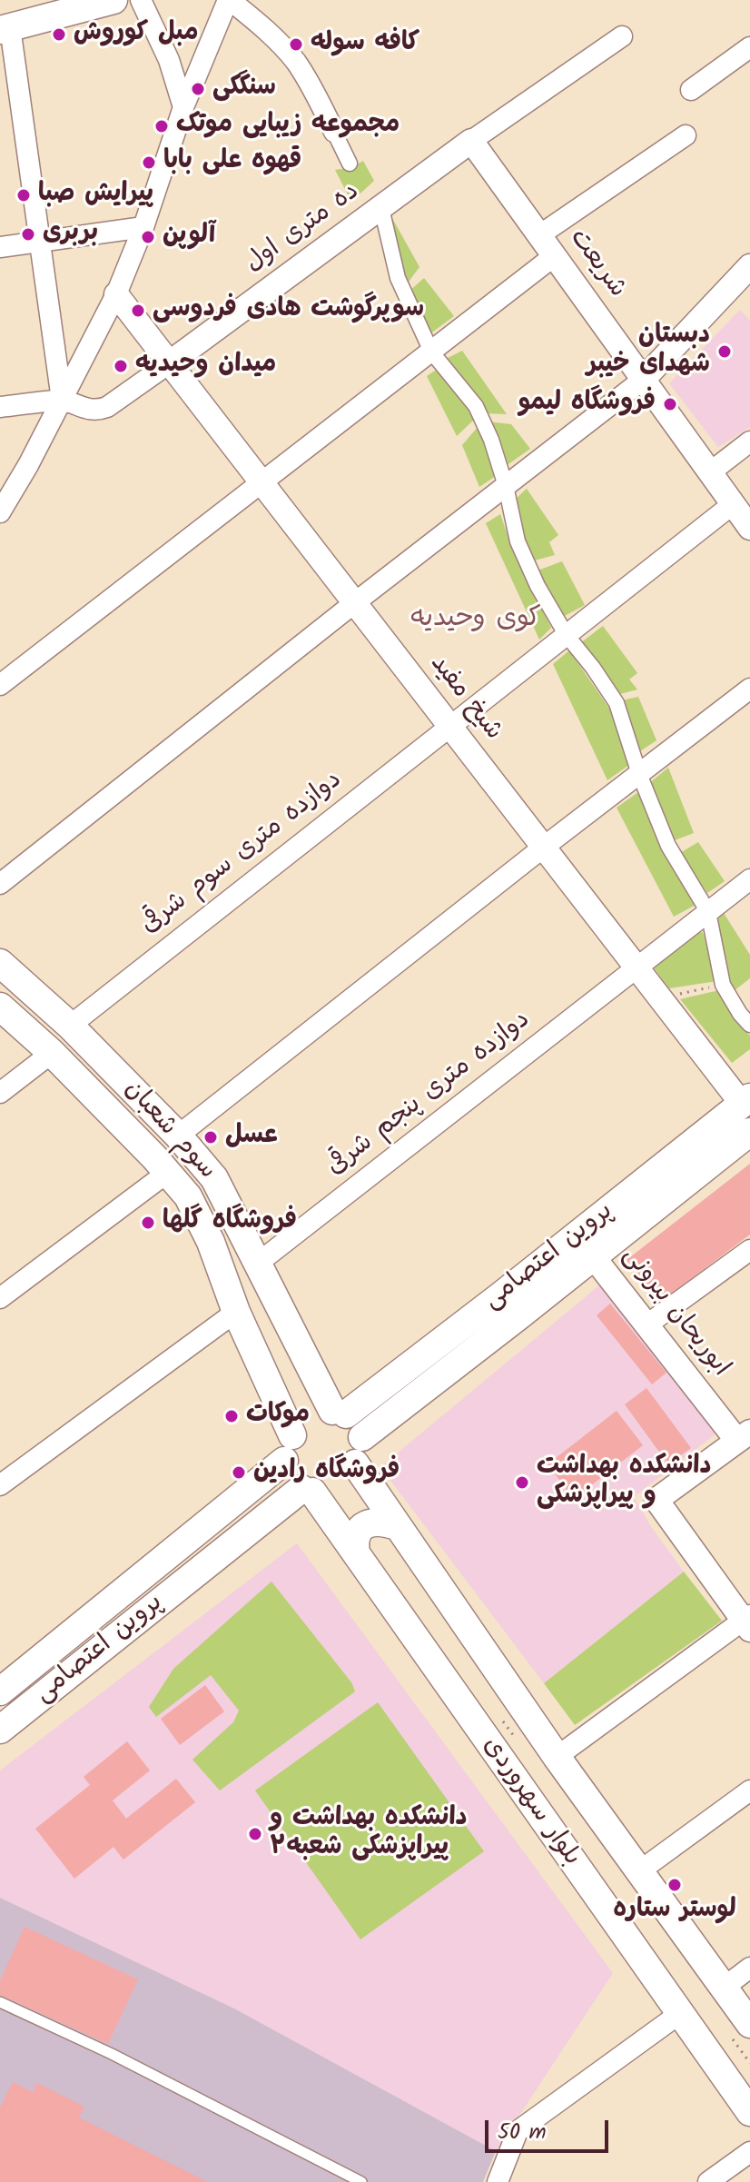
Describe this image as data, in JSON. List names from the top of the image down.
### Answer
{
  "streets": {
    "main road": ["سوم شعبان", "پروین اعتصامی", "بلوار سهروردی"],
    "street": [
      "ده متری اول",
      "شریعت",
      "شیخ مفید",
      "دوازده متری سوم شرقی",
      "دوازده متری پنجم شرقی",
      "ابوریحان بیرونی"
    ]
  },
  "crossings": [
    ["ده متری اول", "شریعت"],
    ["ده متری اول", "شیخ مفید"],
    ["شریعت", "دوازده متری سوم شرقی"],
    ["شیخ مفید", "دوازده متری سوم شرقی"],
    ["شیخ مفید", "دوازده متری پنجم شرقی"],
    ["شیخ مفید", "پروین اعتصامی"],
    ["دوازده متری سوم شرقی", "سوم شعبان"],
    ["دوازده متری پنجم شرقی", "سوم شعبان"],
    ["سوم شعبان", "پروین اعتصامی"],
    ["سوم شعبان", "بلوار سهروردی"],
    ["پروین اعتصامی", "ابوریحان بیرونی"],
    ["پروین اعتصامی", "بلوار سهروردی"]
  ],
  "districts": ["کوی وحیدیه"],
  "places": [
    "مبل کوروش",
    "کافه سوله",
    "سنگکی",
    "مجموعه زیبایی موتک",
    "قهوه علی بابا",
    "پیرایش صبا",
    "بربری",
    "آلوپن",
    "سوپرگوشت هادی فردوسی",
    "دبستان شهدای خیبر",
    "میدان وحیدیه",
    "فروشگاه لیمو",
    "عسل",
    "فروشگاه گلها",
    "موکات",
    "فروشگاه رادین",
    "دانشکده بهداشت و پیراپزشکی",
    "دانشکده بهداشت و پیراپزشکى شعبه۲",
    "لوستر ستاره"
  ],
  "scale_bar": "50 m"
}
